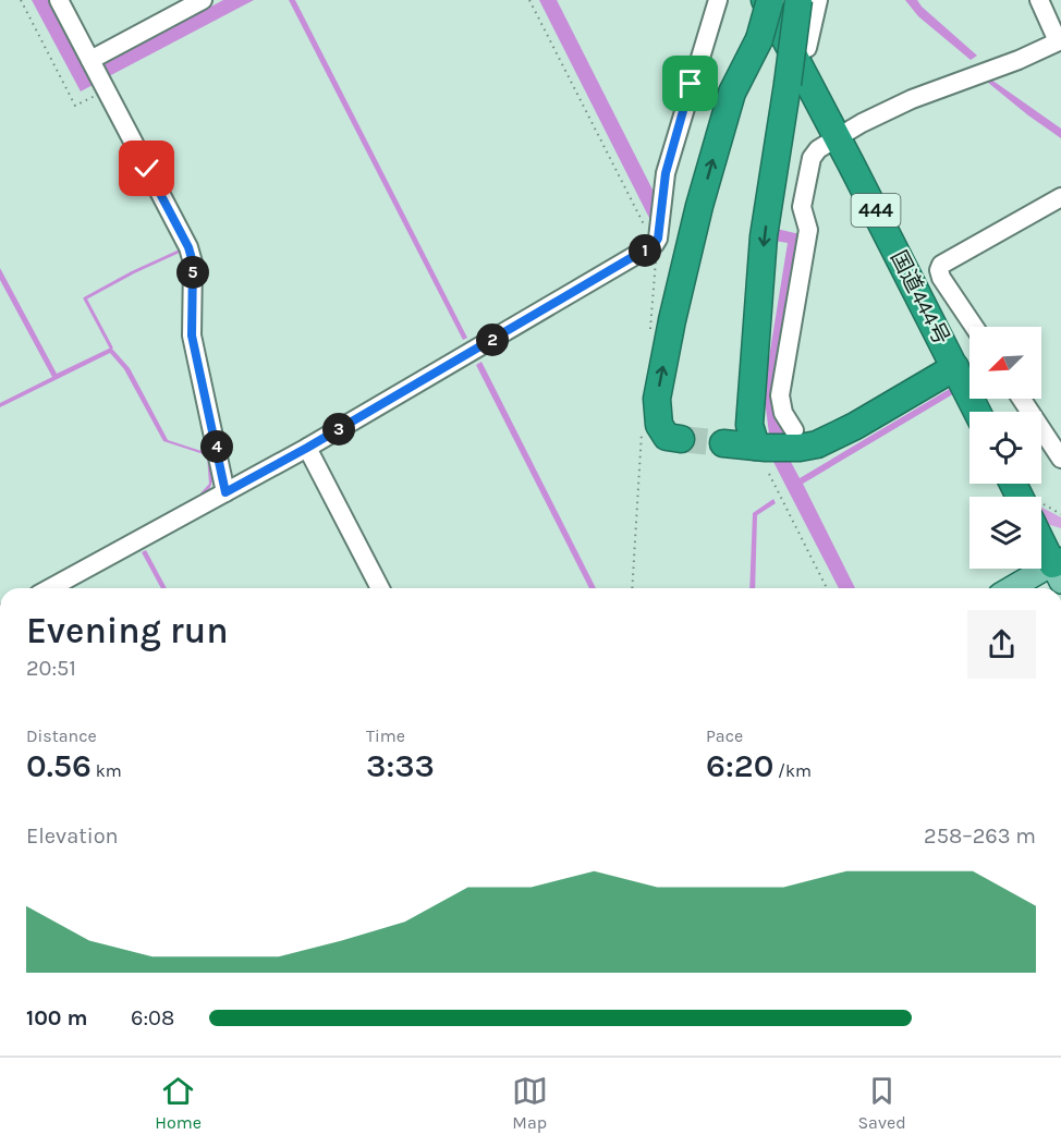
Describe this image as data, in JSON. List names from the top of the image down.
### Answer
{
  "streets": {
    "highway": ["444", "国道444号"]
  },
  "north": "bottom left",
  "page": {
    "pins": [
      "1",
      "5",
      "2",
      "3",
      "4"
    ],
    "heading": ["Evening run", "20:51"],
    "stats": [
      ["Distance", "0.56 km"],
      ["Time", "3:33"],
      ["Pace", "6:20 /km"]
    ],
    "chart": ["Elevation", "258–263 m"],
    "list": [
      {
        "name": "100 m",
        "note": "6:08"
      }
    ],
    "tabs": ["Home", "Map", "Saved"]
  }
}
